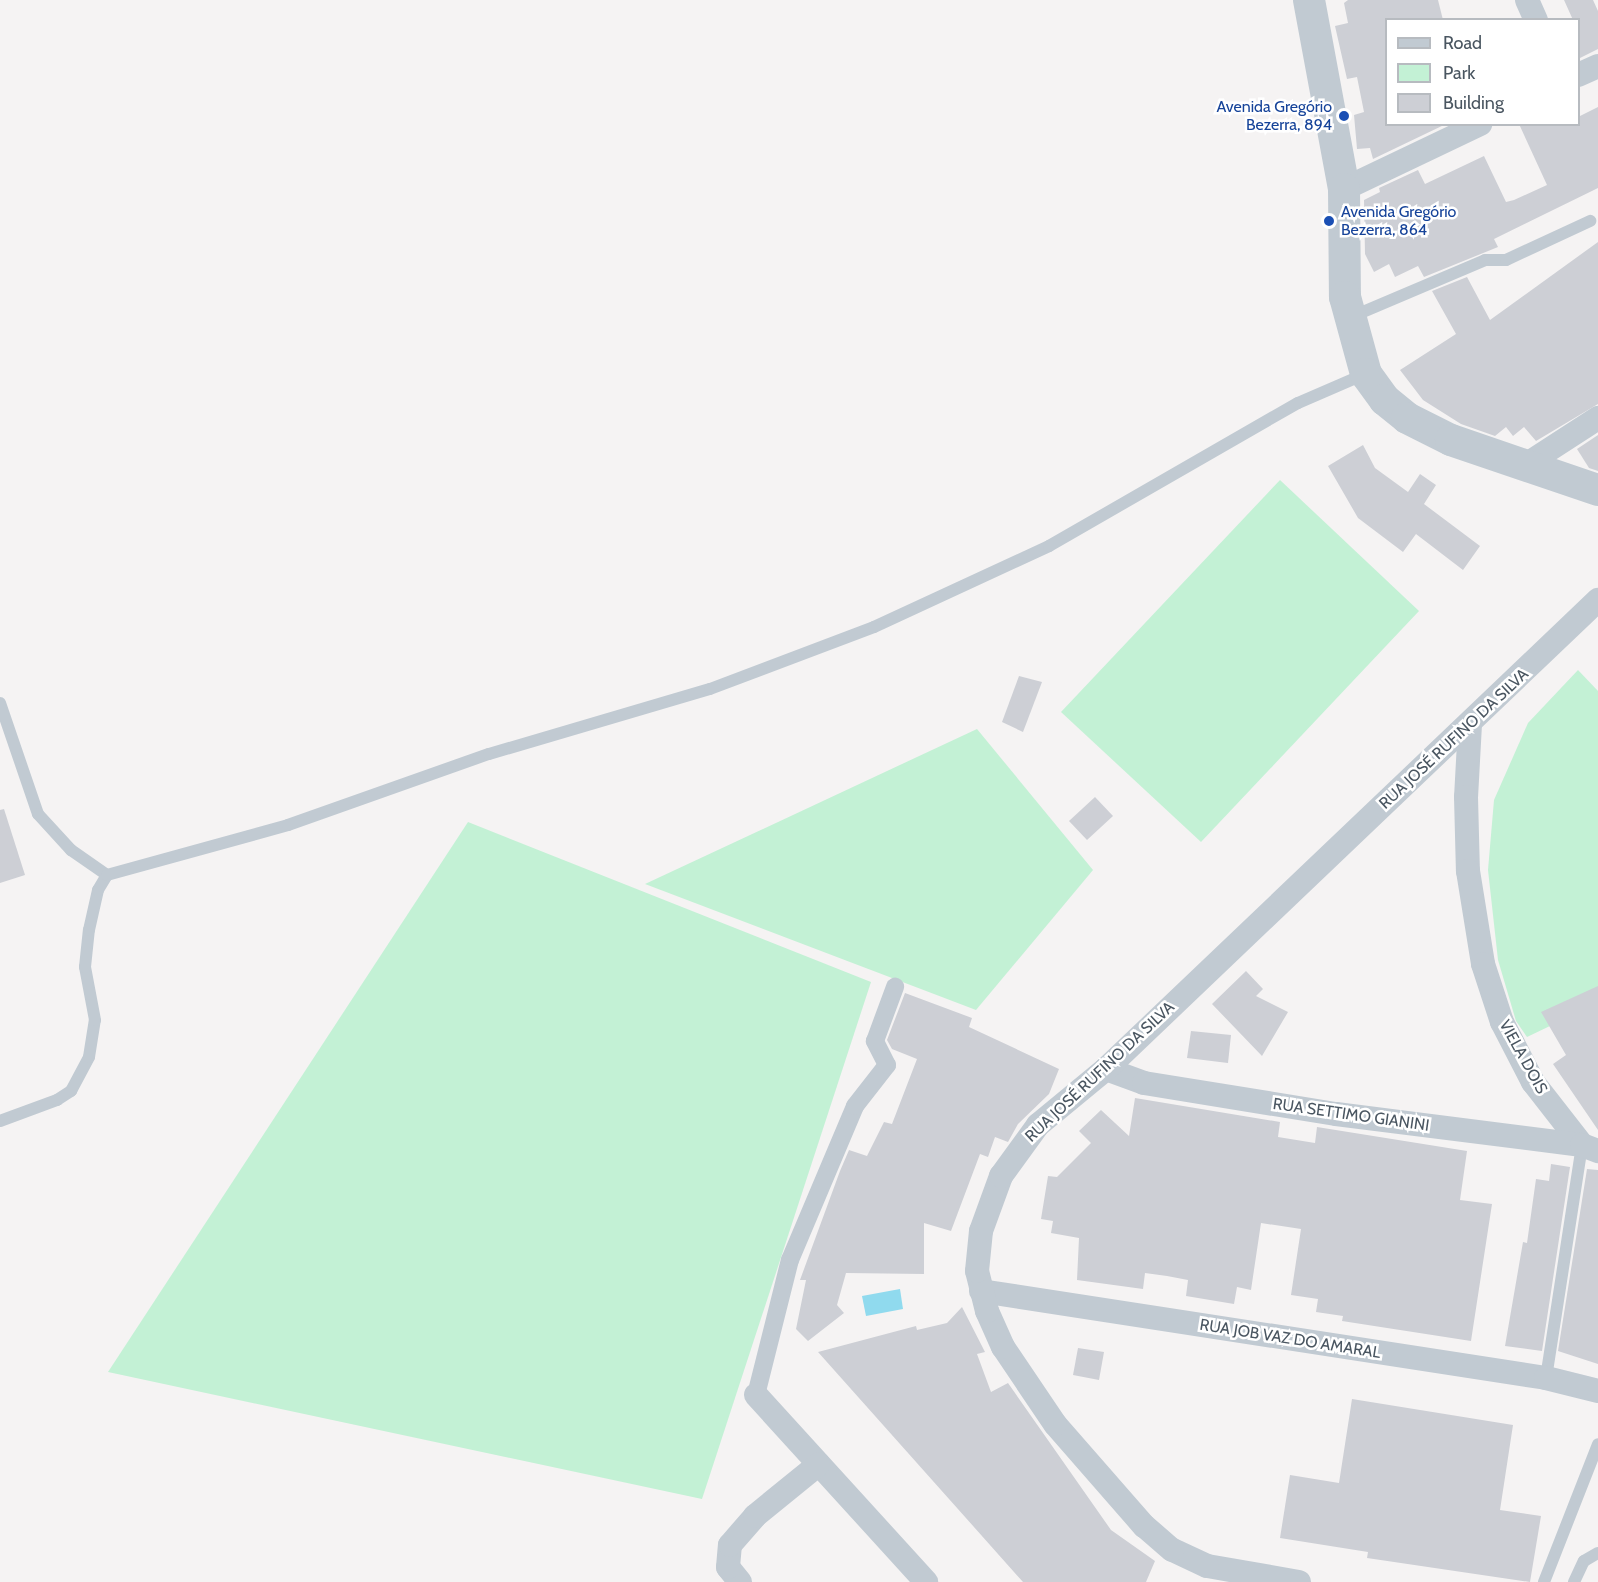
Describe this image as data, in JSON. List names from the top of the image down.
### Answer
{
  "streets": {
    "street": [
      "RUA JOSÉ RUFINO DA SILVA",
      "VIELA DOIS",
      "RUA SETTIMO GIANINI",
      "RUA JOB VAZ DO AMARAL"
    ]
  },
  "crossings": [
    ["RUA JOSÉ RUFINO DA SILVA", "VIELA DOIS"],
    ["RUA JOSÉ RUFINO DA SILVA", "RUA SETTIMO GIANINI"],
    ["RUA JOSÉ RUFINO DA SILVA", "RUA JOB VAZ DO AMARAL"],
    ["VIELA DOIS", "RUA SETTIMO GIANINI"]
  ],
  "places": ["Avenida Gregório Bezerra, 894", "Avenida Gregório Bezerra, 864"],
  "legend": ["Road", "Park", "Building"]
}
